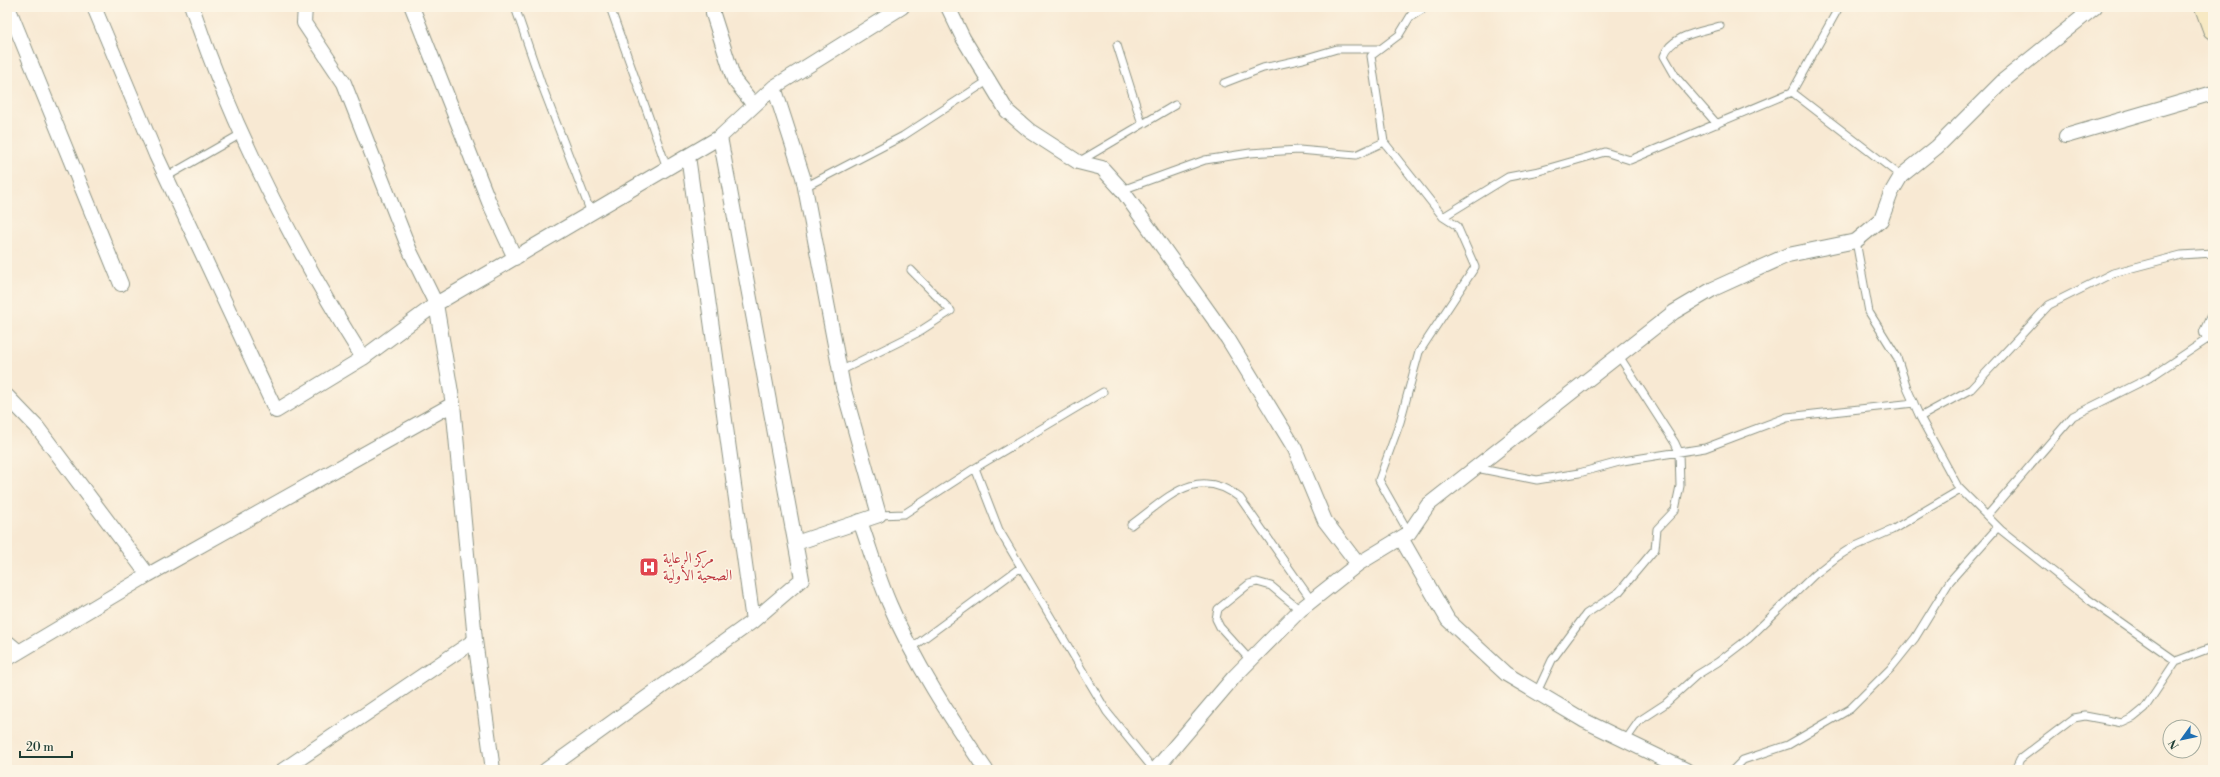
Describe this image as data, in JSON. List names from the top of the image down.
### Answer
{
  "places": {
    "hospital": ["مركز الرعاية الصحية الأولية"]
  },
  "scale_bar": "20 m",
  "north": "bottom left"
}
